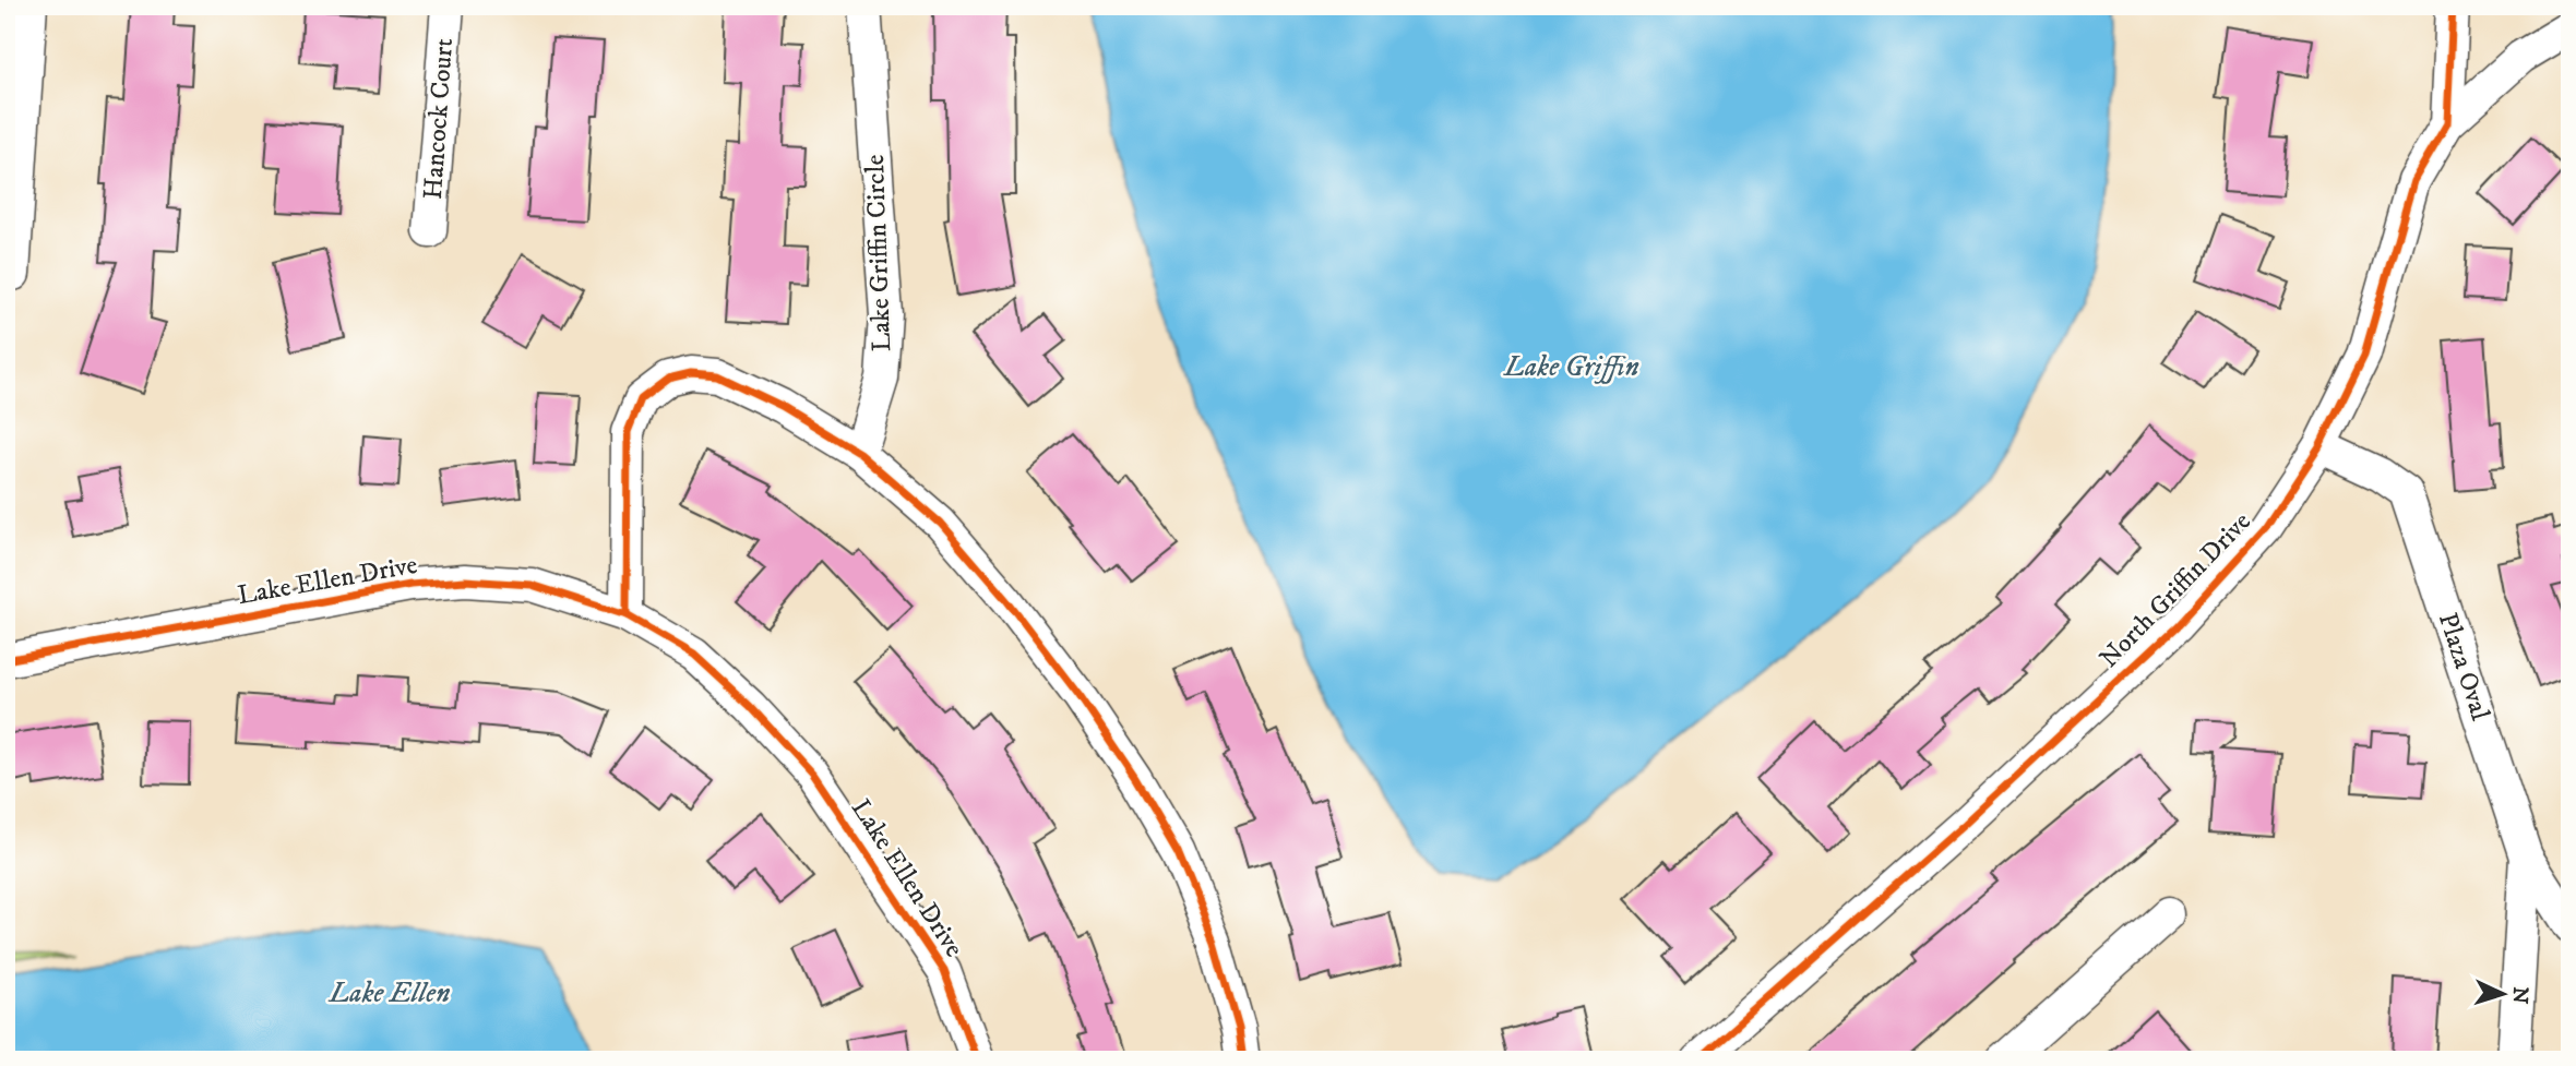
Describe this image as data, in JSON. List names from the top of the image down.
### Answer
{
  "streets": {
    "street": [
      "Hancock Court",
      "Lake Griffin Circle",
      "Lake Ellen Drive",
      "North Griffin Drive",
      "Plaza Oval"
    ]
  },
  "crossings": [
    ["North Griffin Drive", "Plaza Oval"]
  ],
  "water": ["Lake Griffin", "Lake Ellen"],
  "north": "right"
}
